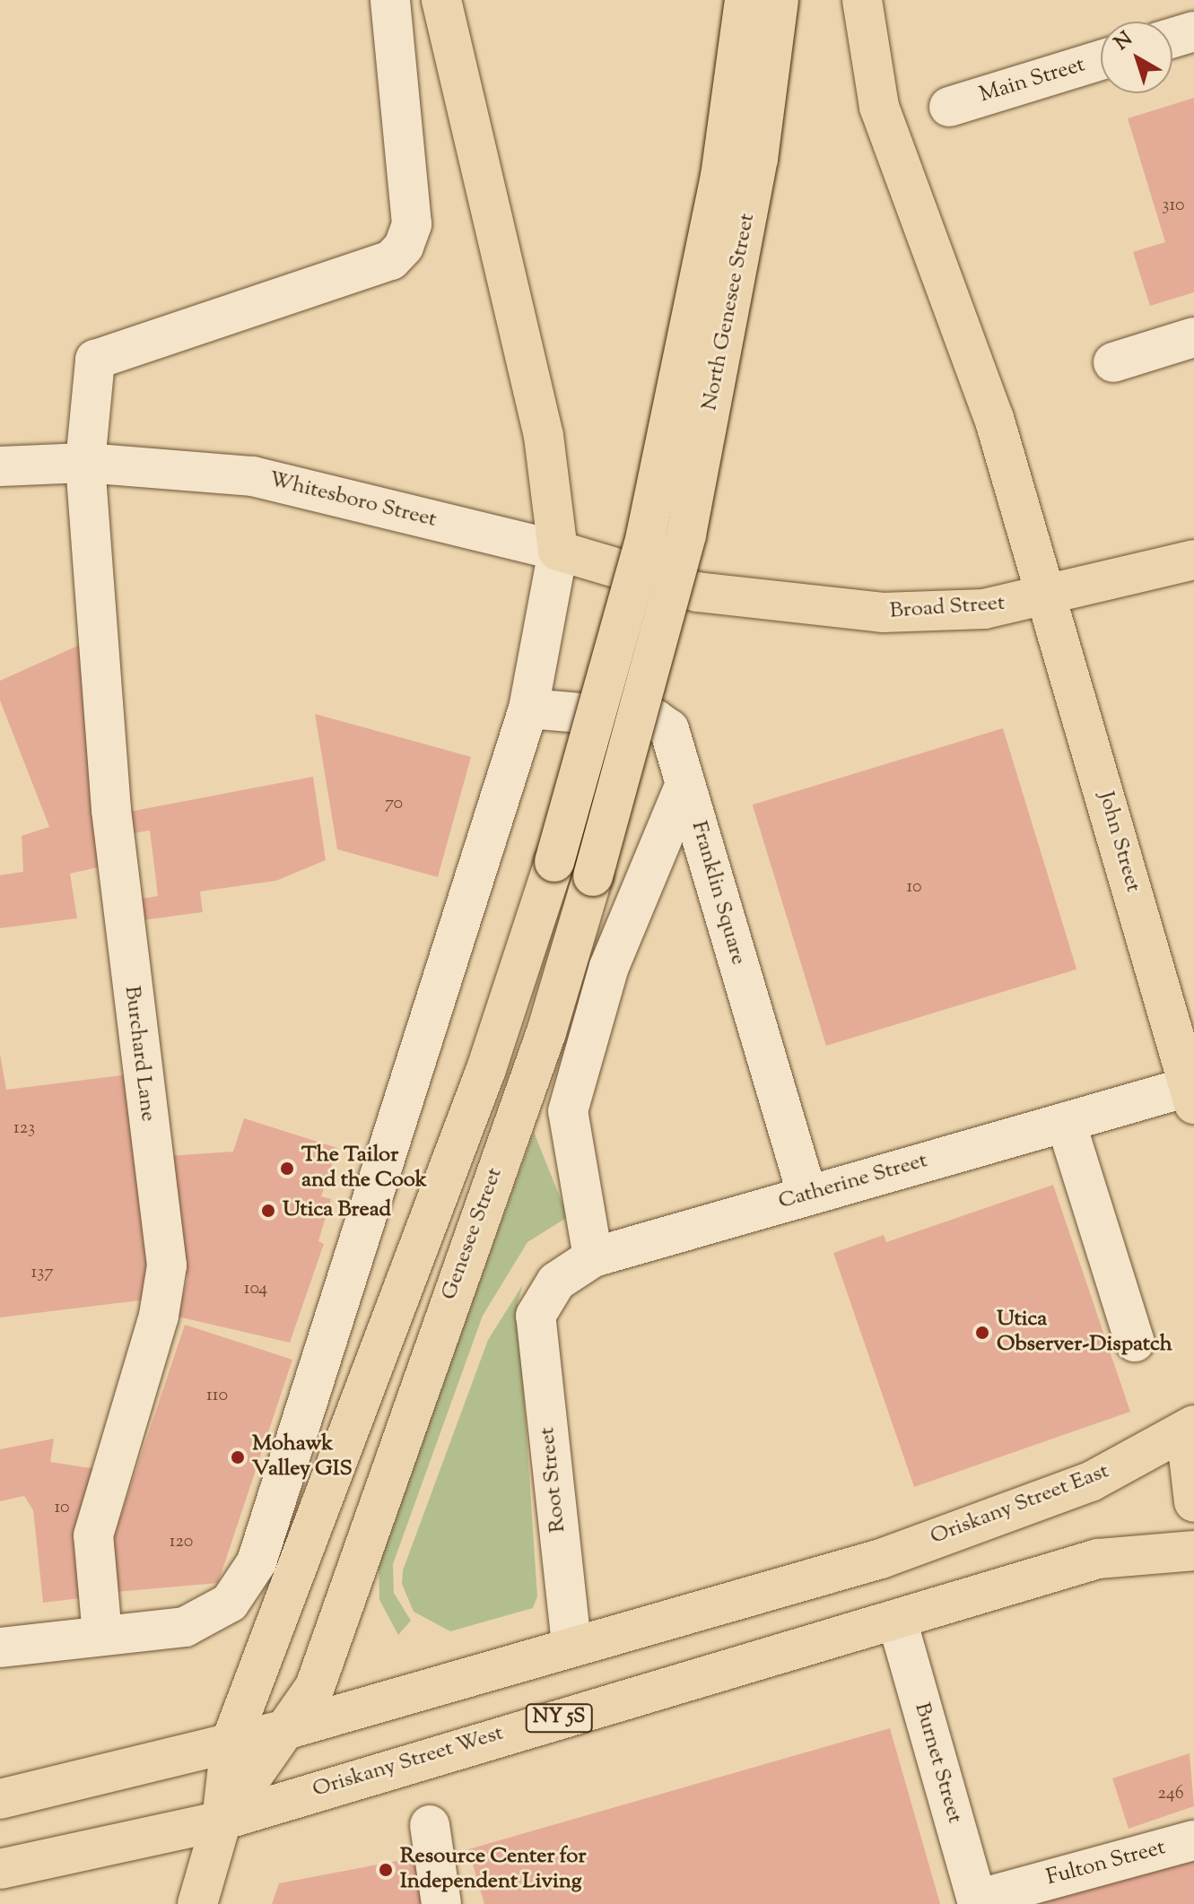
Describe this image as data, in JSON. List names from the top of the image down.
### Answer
{
  "streets": {
    "main road": [
      "North Genesee Street",
      "Whitesboro Street",
      "Broad Street",
      "John Street",
      "Genesee Street",
      "Oriskany Street East",
      "NY 5S",
      "Oriskany Street West"
    ],
    "street": [
      "Main Street",
      "Franklin Square",
      "Burchard Lane",
      "Catherine Street",
      "Root Street",
      "Burnet Street",
      "Fulton Street"
    ]
  },
  "crossings": [
    ["North Genesee Street", "Genesee Street"],
    ["Whitesboro Street", "Broad Street"],
    ["Whitesboro Street", "Burchard Lane"],
    ["Broad Street", "John Street"],
    ["John Street", "Catherine Street"],
    ["Franklin Square", "Catherine Street"],
    ["Catherine Street", "Root Street"],
    ["Genesee Street", "Oriskany Street West"],
    ["Root Street", "Oriskany Street East"],
    ["NY 5S", "Oriskany Street West"],
    ["NY 5S", "Burnet Street"],
    ["Oriskany Street West", "Burnet Street"],
    ["Burnet Street", "Fulton Street"]
  ],
  "places": [
    "The Tailor and the Cook",
    "Utica Bread",
    "Utica Observer-Dispatch",
    "Mohawk Valley GIS",
    "Resource Center for Independent Living"
  ],
  "house_numbers": [
    "310",
    "70",
    "10",
    "123",
    "137",
    "104",
    "110",
    "10",
    "120",
    "246"
  ],
  "north": "top left"
}
